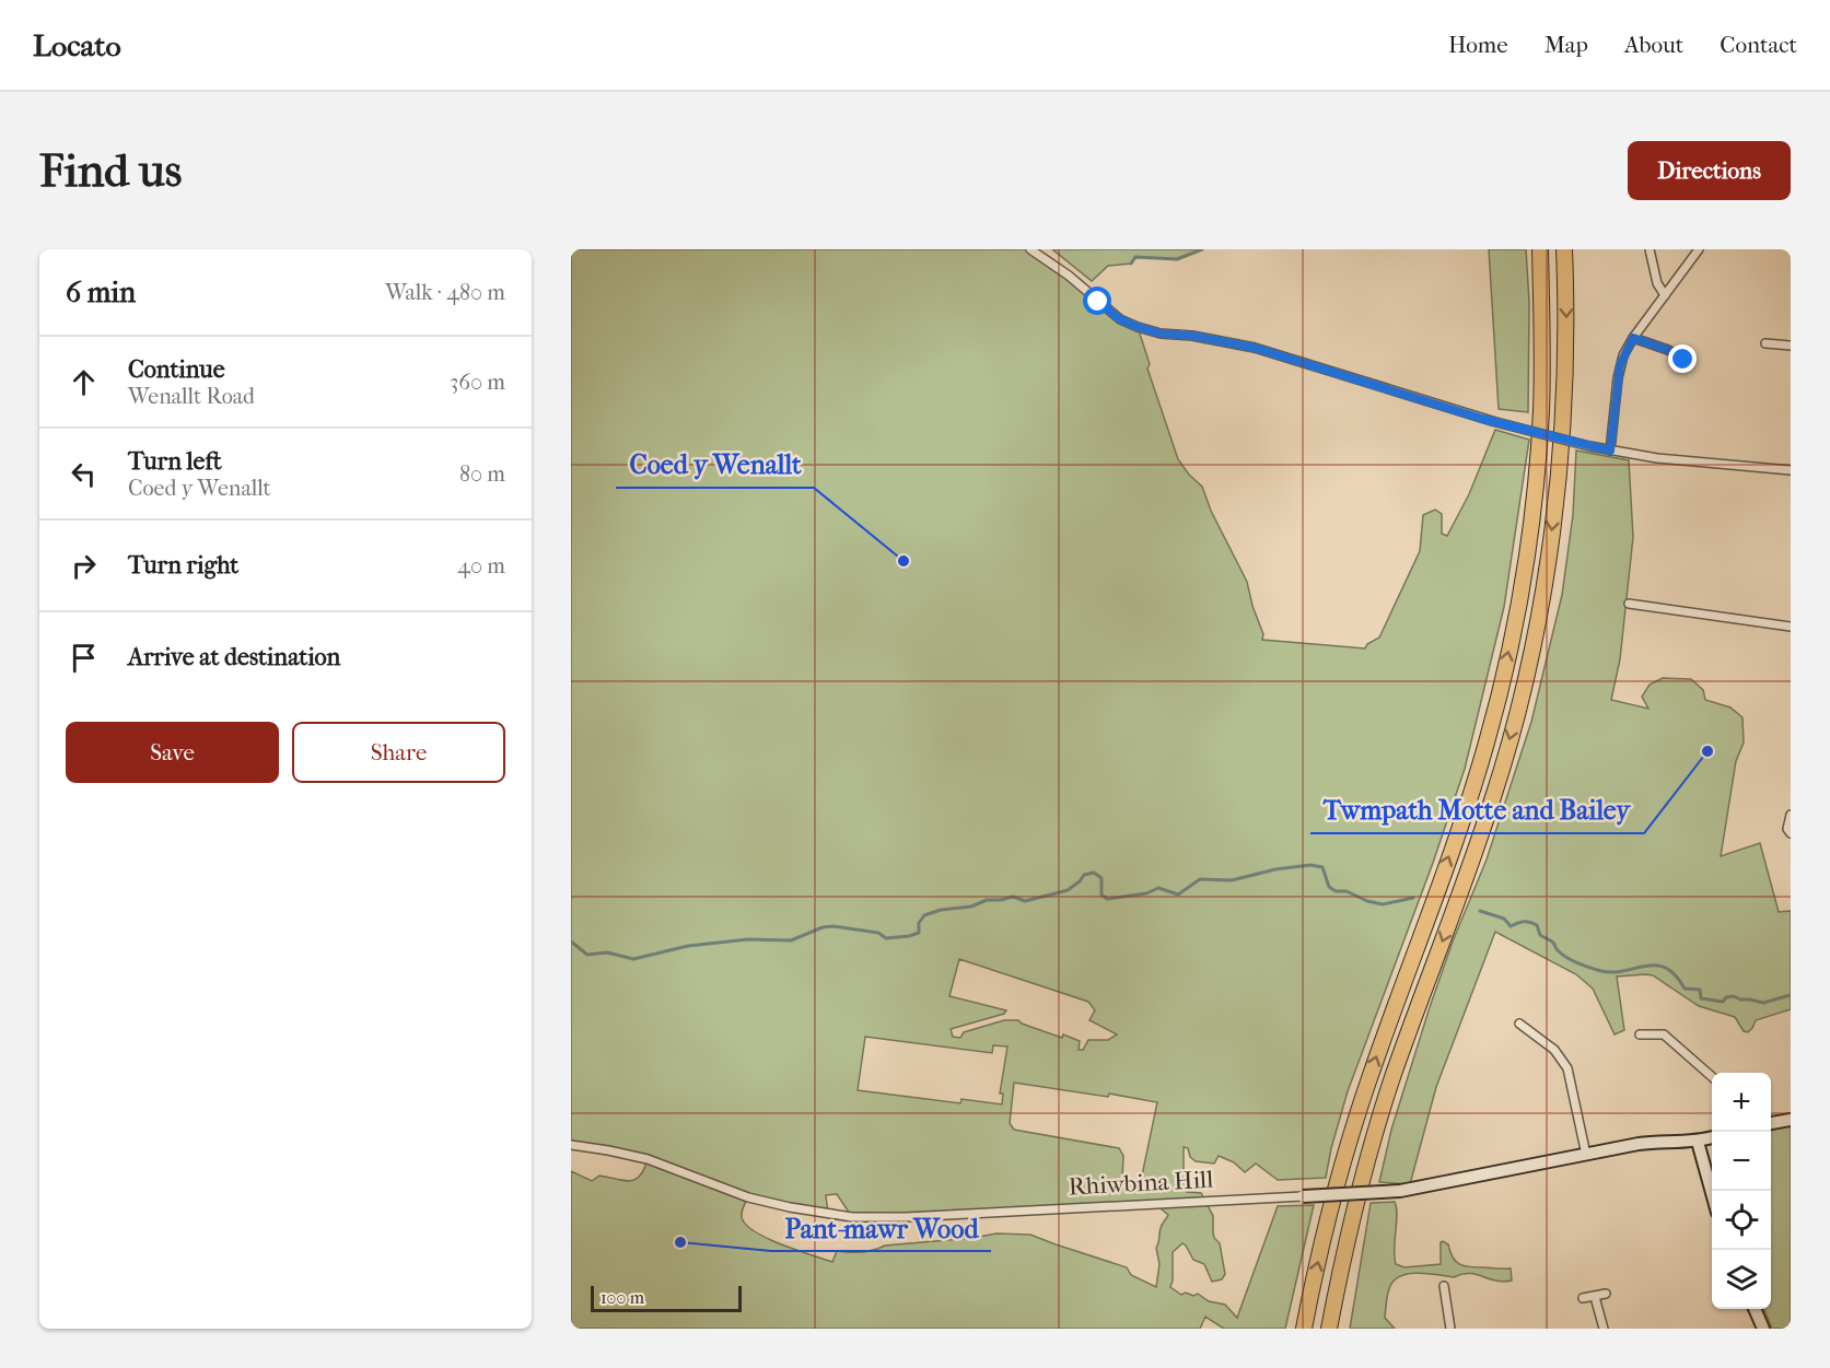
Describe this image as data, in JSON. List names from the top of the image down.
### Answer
{
  "streets": {
    "street": ["Rhiwbina Hill"]
  },
  "places": ["Coed y Wenallt", "Twmpath Motte and Bailey", "Pant-mawr Wood"],
  "scale_bar": "100 m",
  "page": {
    "header": "Locato",
    "nav": [
      "Home",
      "Map",
      "About",
      "Contact"
    ],
    "buttons": [
      "Directions",
      ["Save", "Share"]
    ],
    "title": "Find us",
    "heading": ["6 min", "Walk · 480 m"],
    "list": [
      ["Continue", "Wenallt Road", "360 m"],
      ["Turn left", "Coed y Wenallt", "80 m"],
      ["Turn right", "40 m"],
      "Arrive at destination"
    ],
    "map_buttons": ["+", "−"],
    "scale": "100 m"
  }
}
